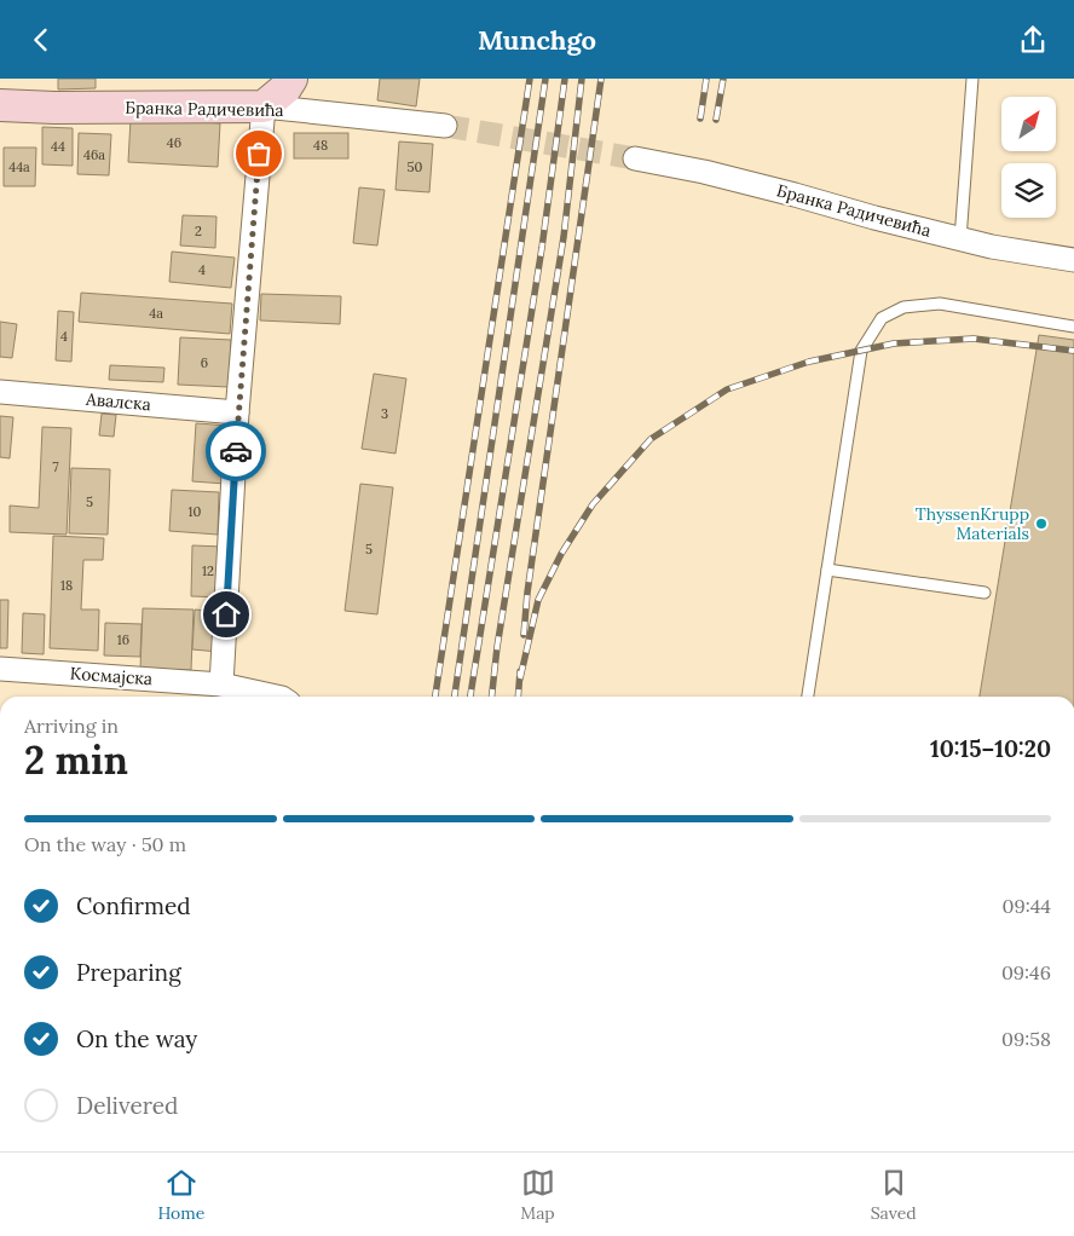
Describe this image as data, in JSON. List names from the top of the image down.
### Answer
{
  "streets": {
    "street": ["Бранка Радичевића", "Авалска", "Космајска"]
  },
  "places": ["ThyssenKrupp Materials"],
  "house_numbers": [
    "46",
    "48",
    "44",
    "46a",
    "44a",
    "50",
    "2",
    "4",
    "4a",
    "4",
    "6",
    "3",
    "7",
    "5",
    "10",
    "5",
    "12",
    "18",
    "16"
  ],
  "north": "top right",
  "page": {
    "header": "Munchgo",
    "heading": ["2 min", "Arriving in", "10:15–10:20"],
    "bar": "On the way · 50 m",
    "list": [
      ["Confirmed", "09:44"],
      ["Preparing", "09:46"],
      ["On the way", "09:58"],
      "Delivered"
    ],
    "tabs": ["Home", "Map", "Saved"]
  }
}
